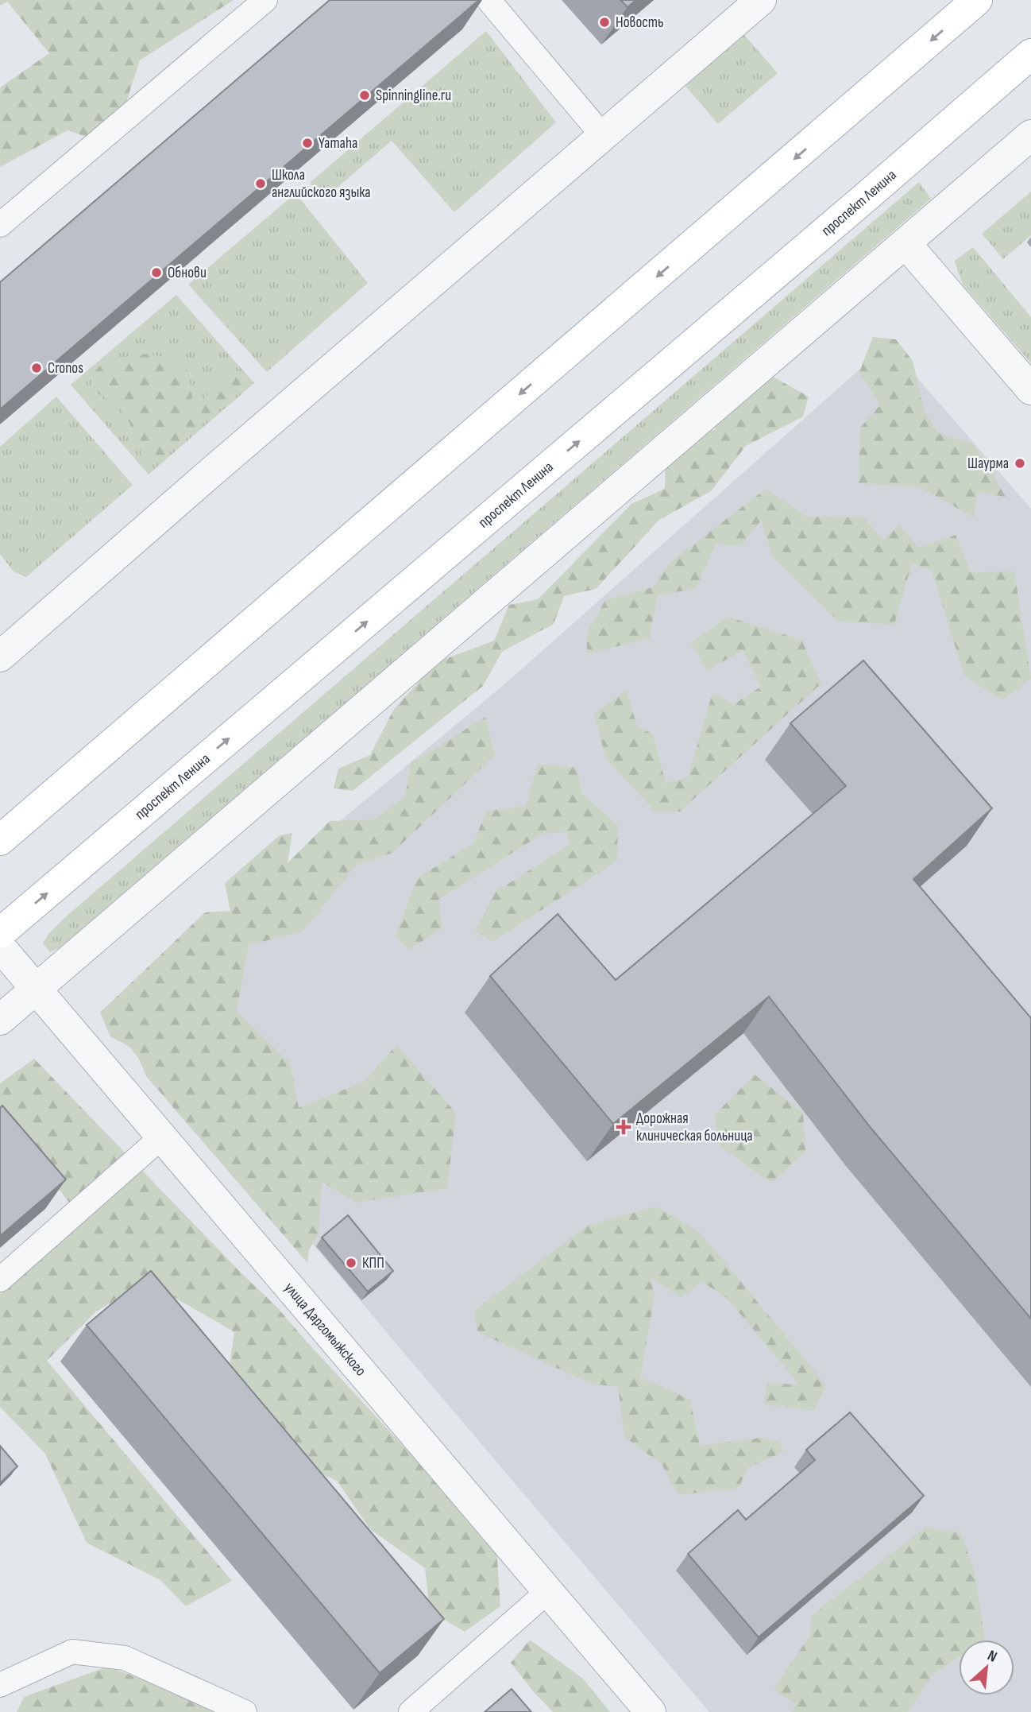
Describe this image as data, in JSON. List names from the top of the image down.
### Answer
{
  "streets": {
    "main road": ["проспект Ленина"],
    "street": ["улица Даргомыжского"]
  },
  "places": {
    "other": [
      "Новость",
      "Spinningline.ru",
      "Yamaha",
      "Школа английского языка",
      "Обнови",
      "Cronos",
      "Шаурма",
      "КПП"
    ],
    "health": ["Дорожная клиническая больница"]
  },
  "north": "top right"
}
